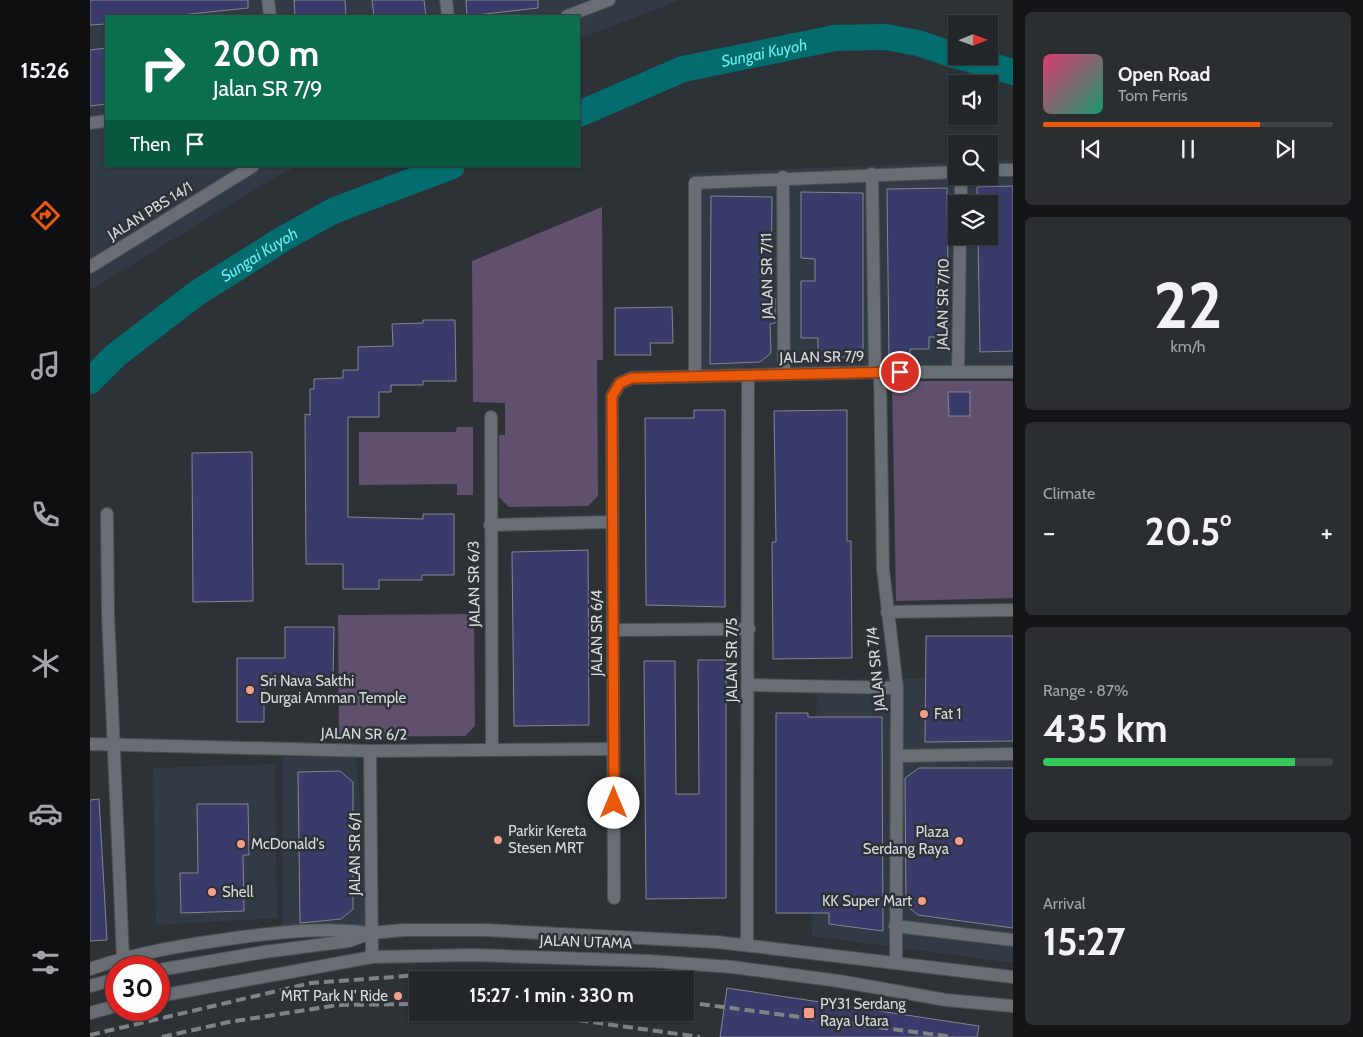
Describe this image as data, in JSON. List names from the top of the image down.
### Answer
{
  "streets": {
    "street": [
      "JALAN PBS 14/1",
      "JALAN SR 7/11",
      "JALAN SR 7/10",
      "JALAN SR 7/9",
      "JALAN SR 6/3",
      "JALAN SR 6/4",
      "JALAN SR 7/5",
      "JALAN SR 7/4",
      "JALAN SR 6/2",
      "JALAN SR 6/1",
      "JALAN UTAMA"
    ]
  },
  "crossings": [
    ["JALAN SR 7/11", "JALAN SR 7/9"],
    ["JALAN SR 7/10", "JALAN SR 7/9"],
    ["JALAN SR 7/9", "JALAN SR 6/4"],
    ["JALAN SR 7/9", "JALAN SR 7/5"],
    ["JALAN SR 7/9", "JALAN SR 7/4"],
    ["JALAN SR 6/3", "JALAN SR 6/2"],
    ["JALAN SR 6/4", "JALAN SR 6/2"],
    ["JALAN SR 7/5", "JALAN UTAMA"],
    ["JALAN SR 7/4", "JALAN UTAMA"],
    ["JALAN SR 6/2", "JALAN SR 6/1"],
    ["JALAN SR 6/1", "JALAN UTAMA"]
  ],
  "water": ["Sungai Kuyoh"],
  "places": {
    "other": [
      "Sri Nava Sakthi Durgai Amman Temple",
      "Fat 1",
      "Parkir Kereta Stesen MRT",
      "Plaza Serdang Raya",
      "McDonald's",
      "Shell",
      "KK Super Mart",
      "MRT Park N' Ride"
    ],
    "transit": ["PY31 Serdang Raya Utara"]
  },
  "north": "right",
  "page": {
    "tabs": "15:26",
    "turn": ["200 m", "Jalan SR 7/9"],
    "song": ["Open Road", "Tom Ferris"],
    "then": "Then",
    "tile": [
      ["22", "km/h"],
      "Climate",
      ["Range · 87%", "435 km"],
      ["Arrival", "15:27"]
    ],
    "heat": ["−", "20.5°", "+"],
    "limit": "30",
    "trip": "15:27 · 1 min · 330 m"
  }
}
